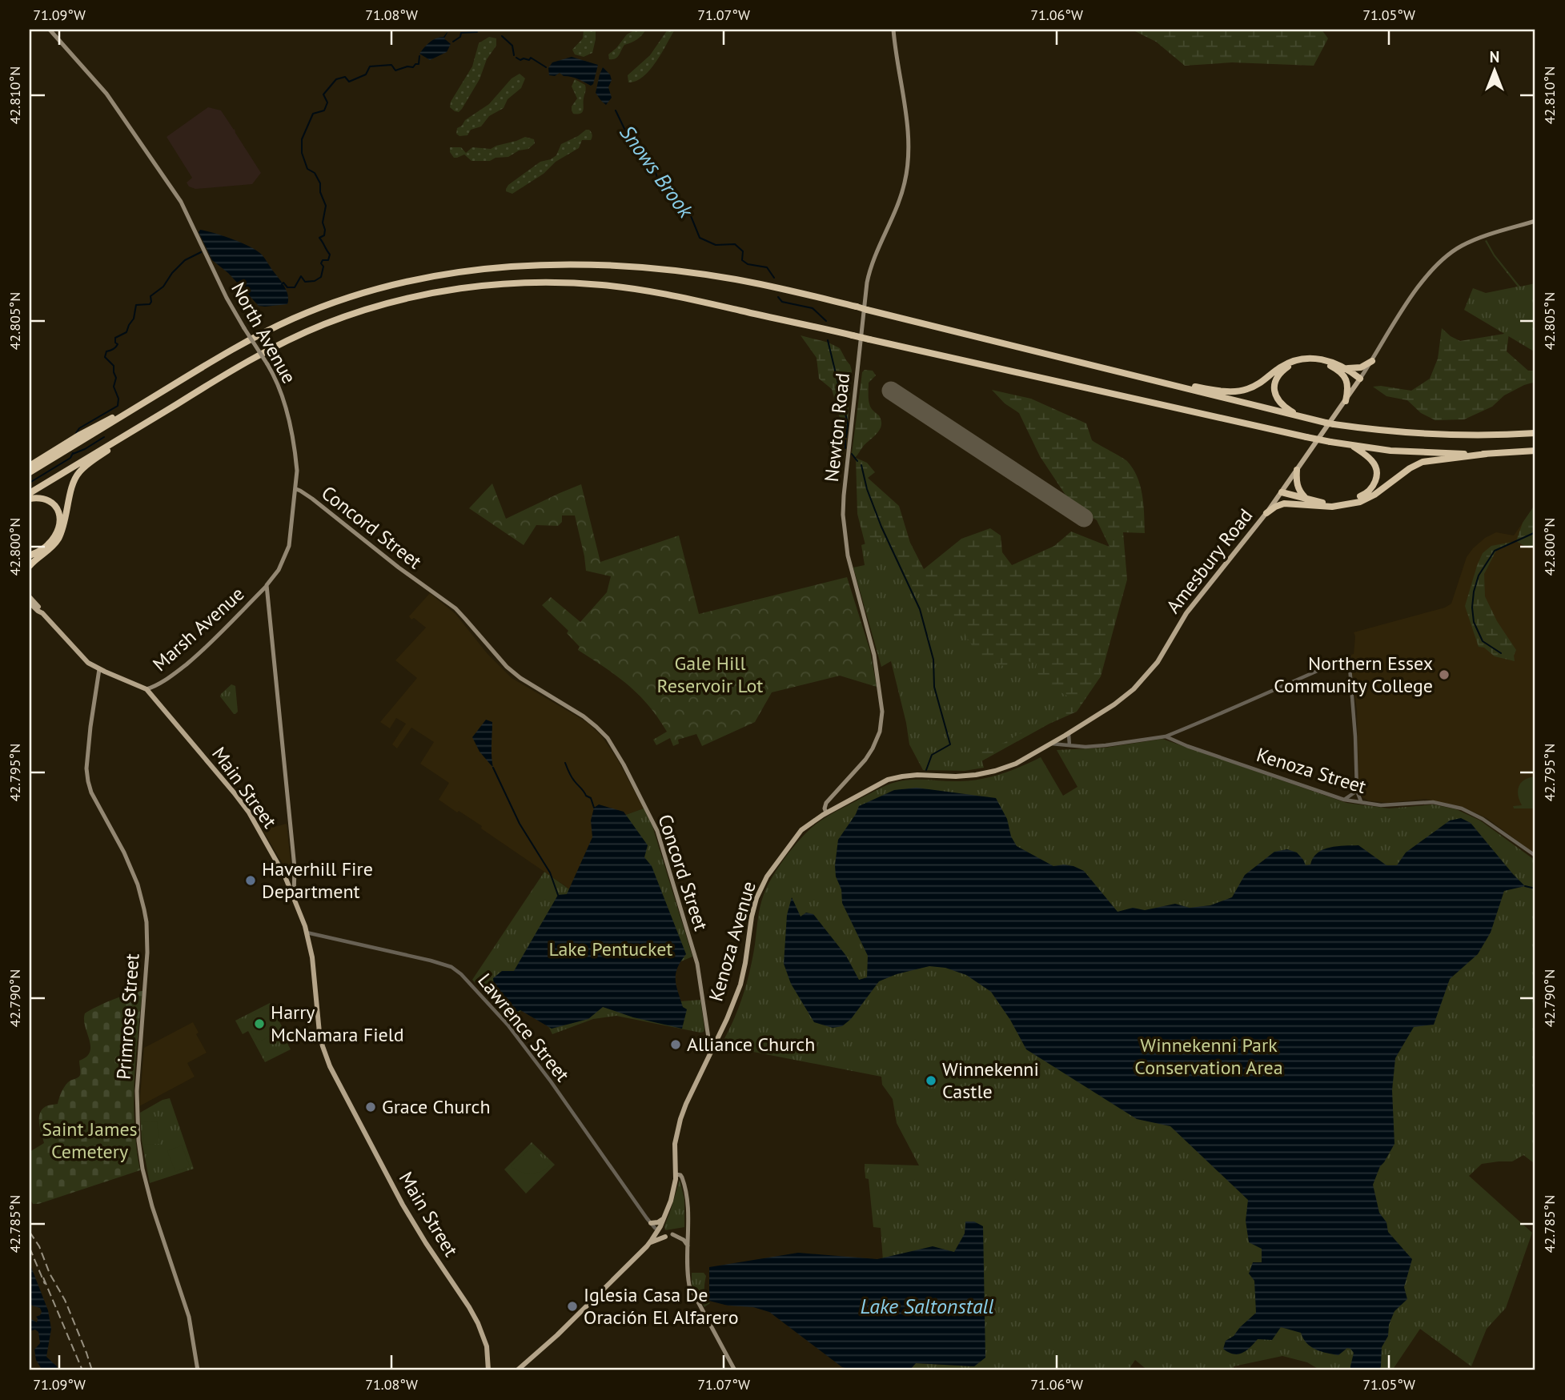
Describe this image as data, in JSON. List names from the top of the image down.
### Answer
{
  "streets": {
    "main road": [
      "North Avenue",
      "Newton Road",
      "Concord Street",
      "Amesbury Road",
      "Marsh Avenue",
      "Main Street",
      "Kenoza Avenue",
      "Primrose Street"
    ],
    "street": ["Kenoza Street", "Lawrence Street"]
  },
  "crossings": [
    ["North Avenue", "Concord Street"],
    ["North Avenue", "Marsh Avenue"],
    ["Newton Road", "Amesbury Road"],
    ["Newton Road", "Kenoza Avenue"],
    ["Concord Street", "Kenoza Avenue"],
    ["Amesbury Road", "Kenoza Avenue"],
    ["Marsh Avenue", "Main Street"],
    ["Main Street", "Primrose Street"],
    ["Main Street", "Lawrence Street"],
    ["Kenoza Avenue", "Lawrence Street"]
  ],
  "water": ["Snows Brook", "Lake Saltonstall"],
  "parks": [
    "Gale Hill Reservoir Lot",
    "Lake Pentucket",
    "Winnekenni Park Conservation Area",
    "Saint James Cemetery"
  ],
  "places": [
    "Northern Essex Community College",
    "Haverhill Fire Department",
    "Harry McNamara Field",
    "Alliance Church",
    "Winnekenni Castle",
    "Grace Church",
    "Iglesia Casa De Oración El Alfarero"
  ],
  "north": "top",
  "coordinates": [
    "71.09°W",
    "71.08°W",
    "71.07°W",
    "71.06°W",
    "71.05°W",
    "42.810°N",
    "42.805°N",
    "42.800°N",
    "42.795°N",
    "42.790°N",
    "42.785°N"
  ]
}
